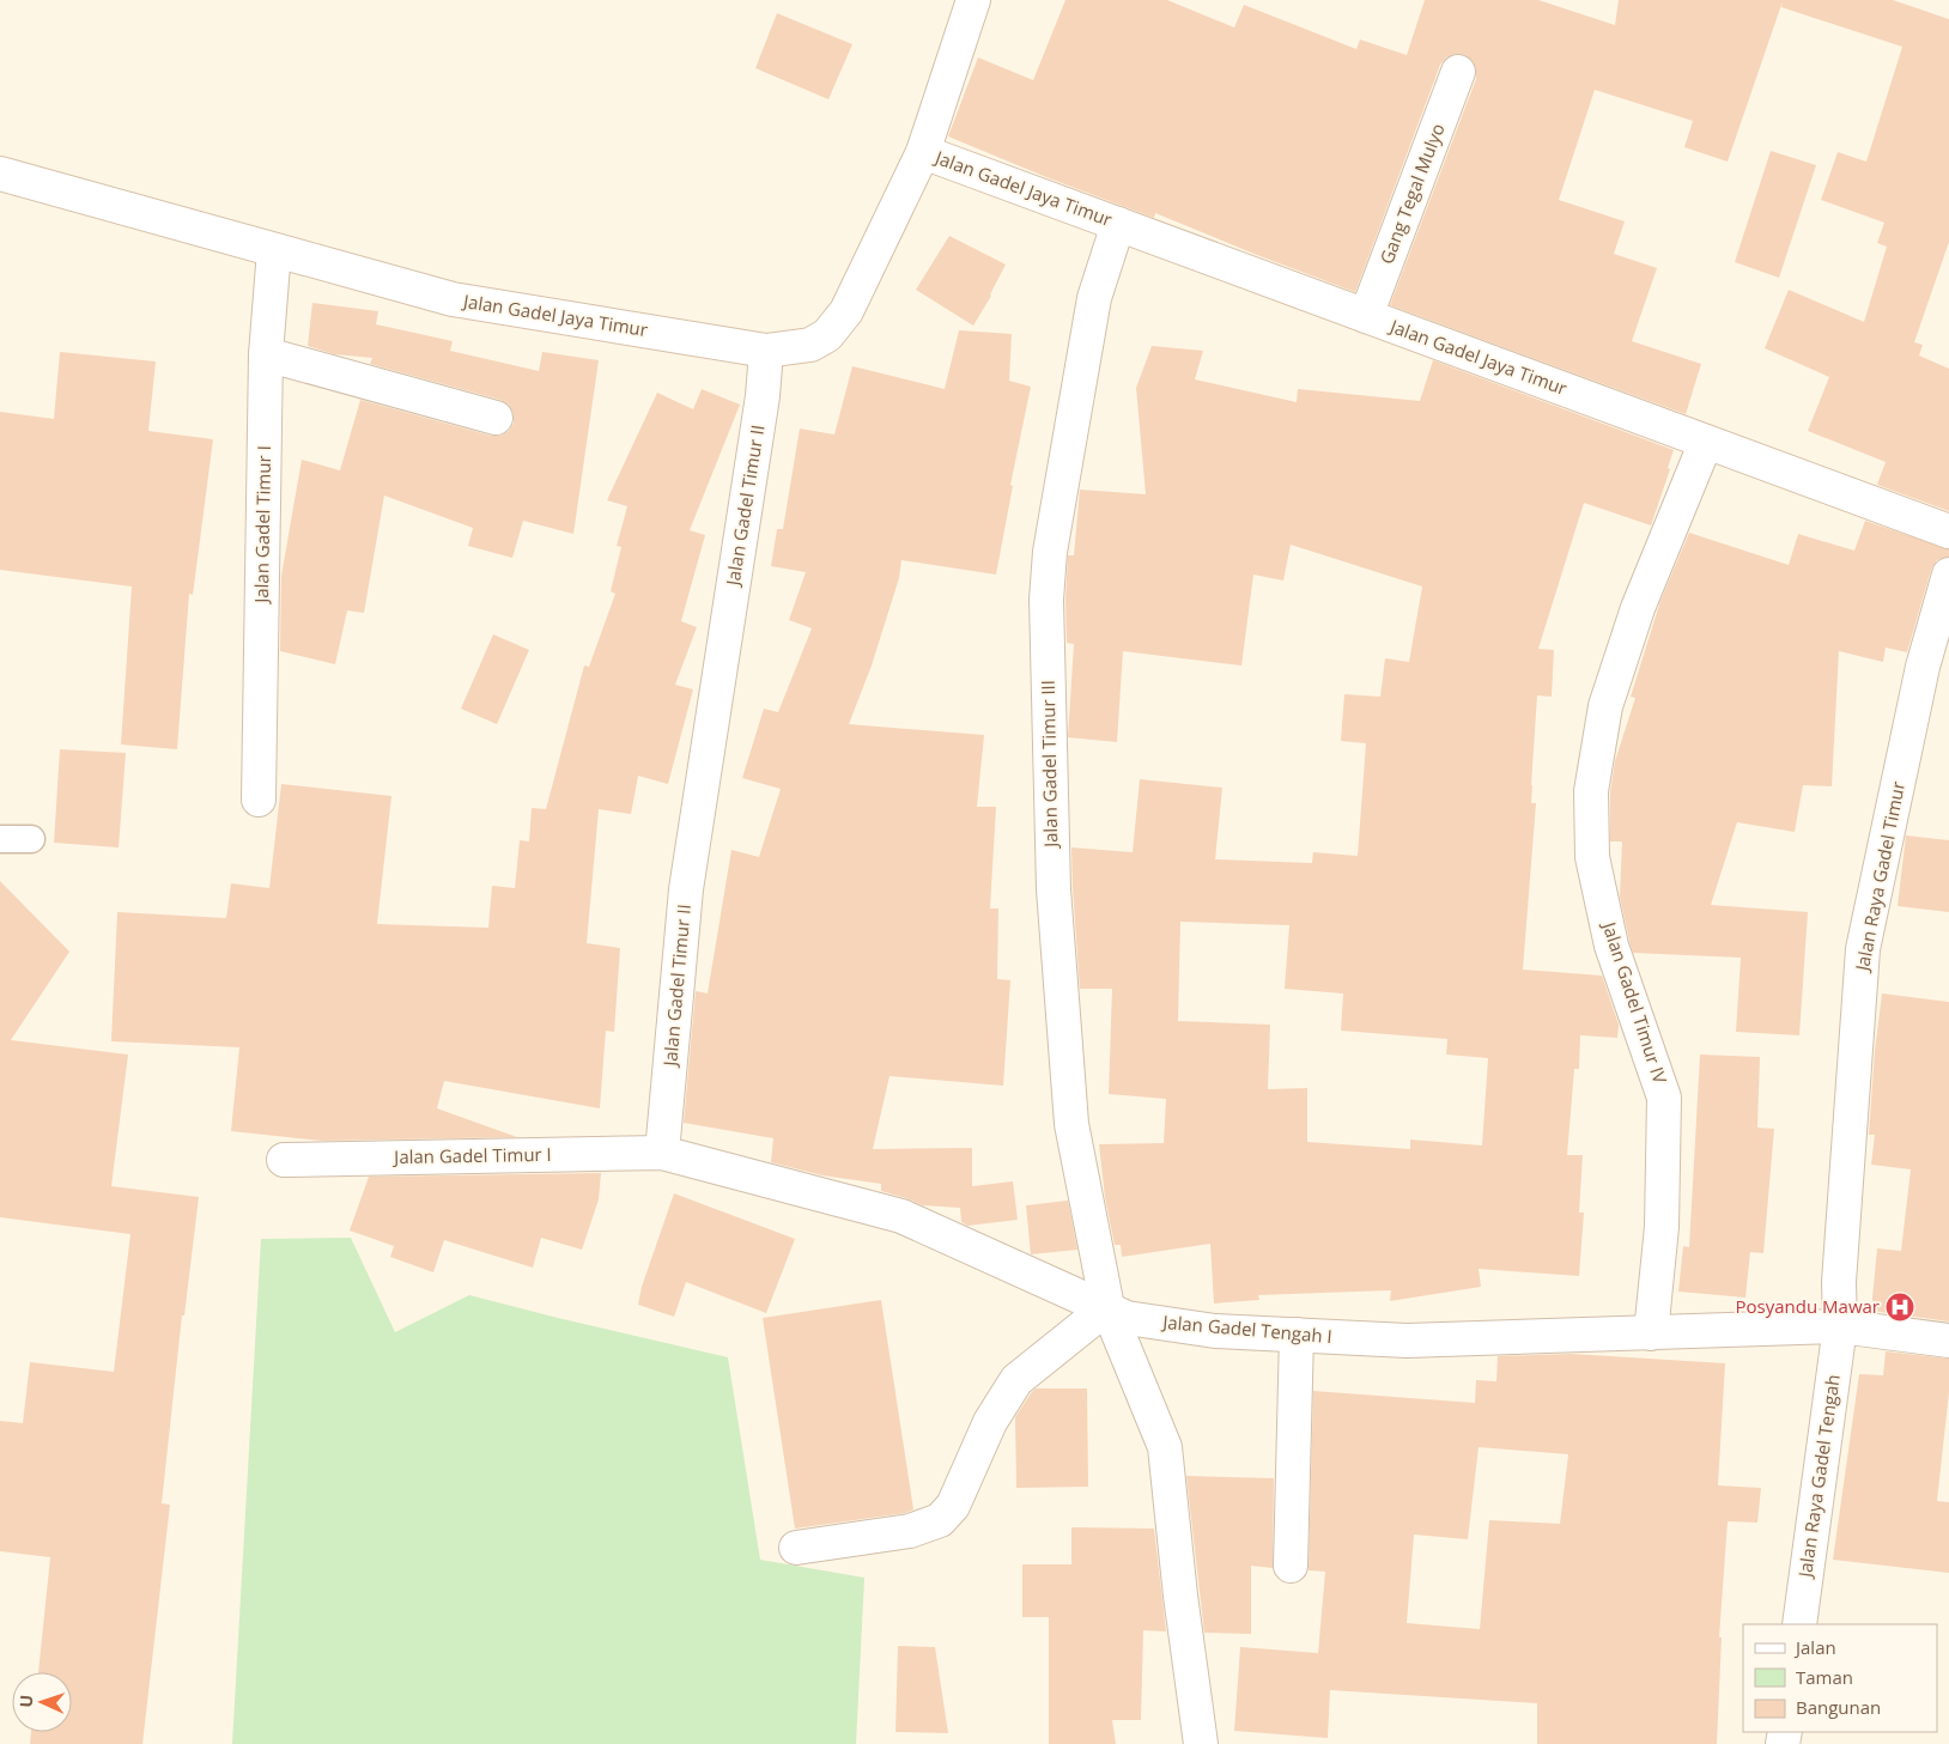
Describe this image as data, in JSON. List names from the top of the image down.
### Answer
{
  "streets": {
    "street": [
      "Jalan Gadel Jaya Timur",
      "Gang Tegal Mulyo",
      "Jalan Gadel Timur II",
      "Jalan Gadel Timur I",
      "Jalan Gadel Timur III",
      "Jalan Raya Gadel Timur",
      "Jalan Gadel Timur IV",
      "Jalan Gadel Tengah I",
      "Jalan Raya Gadel Tengah"
    ]
  },
  "crossings": [
    ["Jalan Gadel Jaya Timur", "Gang Tegal Mulyo"],
    ["Jalan Gadel Jaya Timur", "Jalan Gadel Timur II"],
    ["Jalan Gadel Jaya Timur", "Jalan Gadel Timur I"],
    ["Jalan Gadel Jaya Timur", "Jalan Gadel Timur III"],
    ["Jalan Gadel Jaya Timur", "Jalan Gadel Timur IV"],
    ["Jalan Gadel Timur II", "Jalan Gadel Timur I"],
    ["Jalan Gadel Timur III", "Jalan Gadel Tengah I"],
    ["Jalan Raya Gadel Timur", "Jalan Gadel Tengah I"],
    ["Jalan Raya Gadel Timur", "Jalan Raya Gadel Tengah"],
    ["Jalan Gadel Timur IV", "Jalan Gadel Tengah I"],
    ["Jalan Gadel Tengah I", "Jalan Raya Gadel Tengah"]
  ],
  "places": {
    "hospital": ["Posyandu Mawar"]
  },
  "legend": ["Jalan", "Taman", "Bangunan"],
  "north": "left"
}
